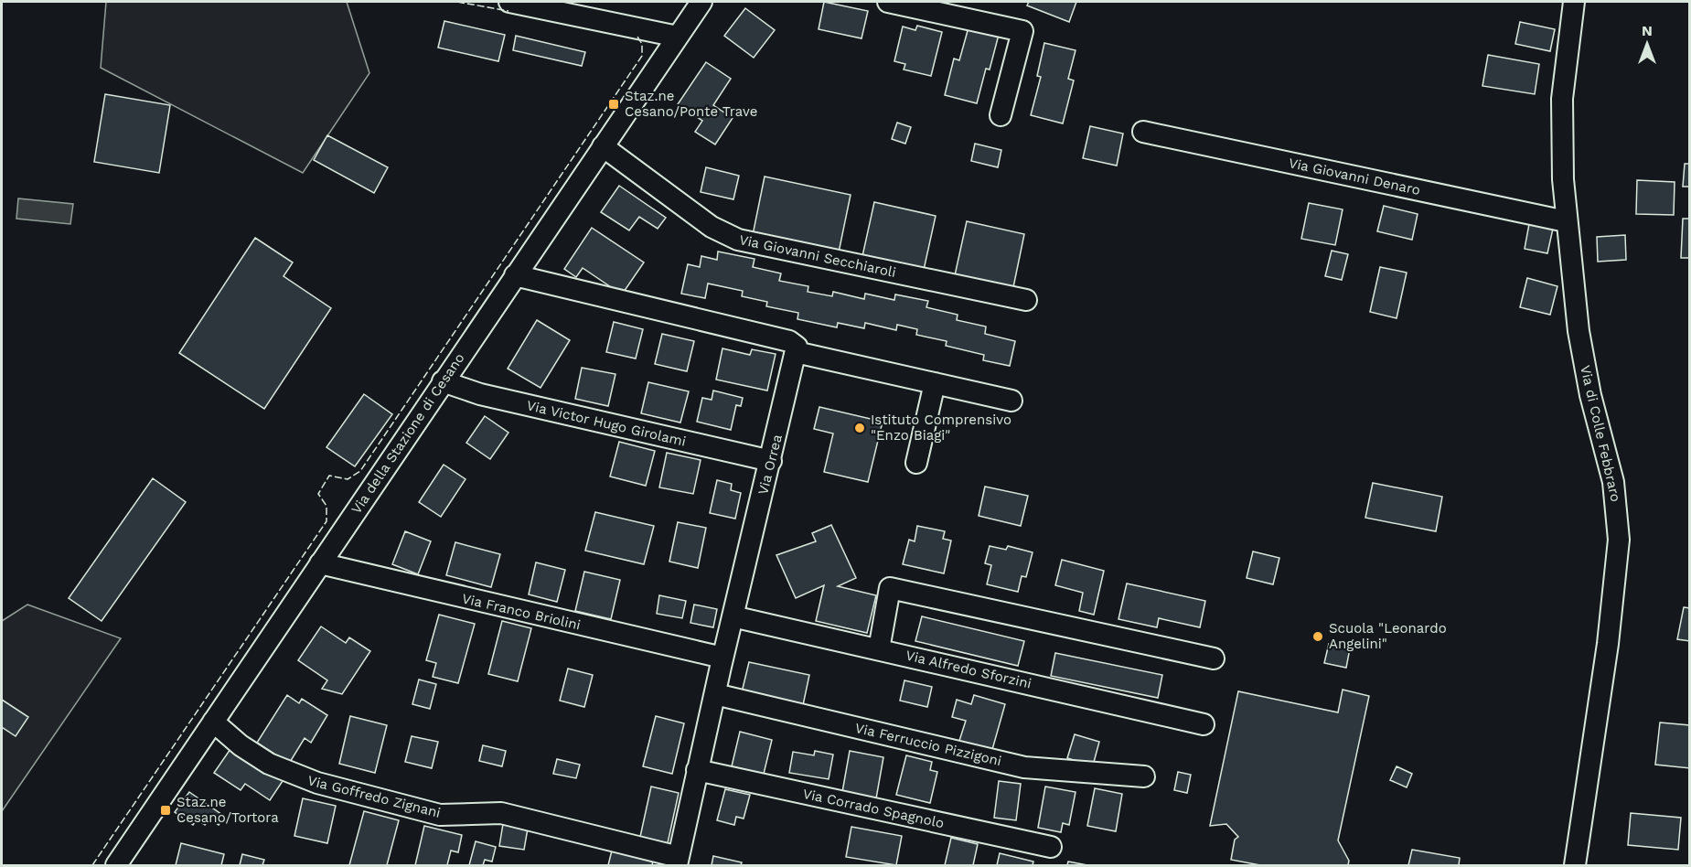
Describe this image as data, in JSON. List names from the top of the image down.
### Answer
{
  "streets": {
    "street": [
      "Via Giovanni Denaro",
      "Via Giovanni Secchiaroli",
      "Via Victor Hugo Girolami",
      "Via della Stazione di Cesano",
      "Via di Colle Febbraro",
      "Via Orrea",
      "Via Franco Briolini",
      "Via Alfredo Sforzini",
      "Via Ferruccio Pizzigoni",
      "Via Goffredo Zignani",
      "Via Corrado Spagnolo"
    ]
  },
  "crossings": [
    ["Via Giovanni Denaro", "Via di Colle Febbraro"],
    ["Via Giovanni Secchiaroli", "Via della Stazione di Cesano"],
    ["Via Victor Hugo Girolami", "Via della Stazione di Cesano"],
    ["Via Victor Hugo Girolami", "Via Orrea"],
    ["Via della Stazione di Cesano", "Via Franco Briolini"],
    ["Via della Stazione di Cesano", "Via Goffredo Zignani"],
    ["Via Orrea", "Via Franco Briolini"],
    ["Via Orrea", "Via Alfredo Sforzini"],
    ["Via Orrea", "Via Ferruccio Pizzigoni"],
    ["Via Orrea", "Via Goffredo Zignani"],
    ["Via Orrea", "Via Corrado Spagnolo"]
  ],
  "places": {
    "transit": ["Staz.ne Cesano/Ponte Trave", "Staz.ne Cesano/Tortora"],
    "other": ["Istituto Comprensivo \"Enzo Biagi\"", "Scuola \"Leonardo Angelini\""]
  },
  "north": "top"
}
